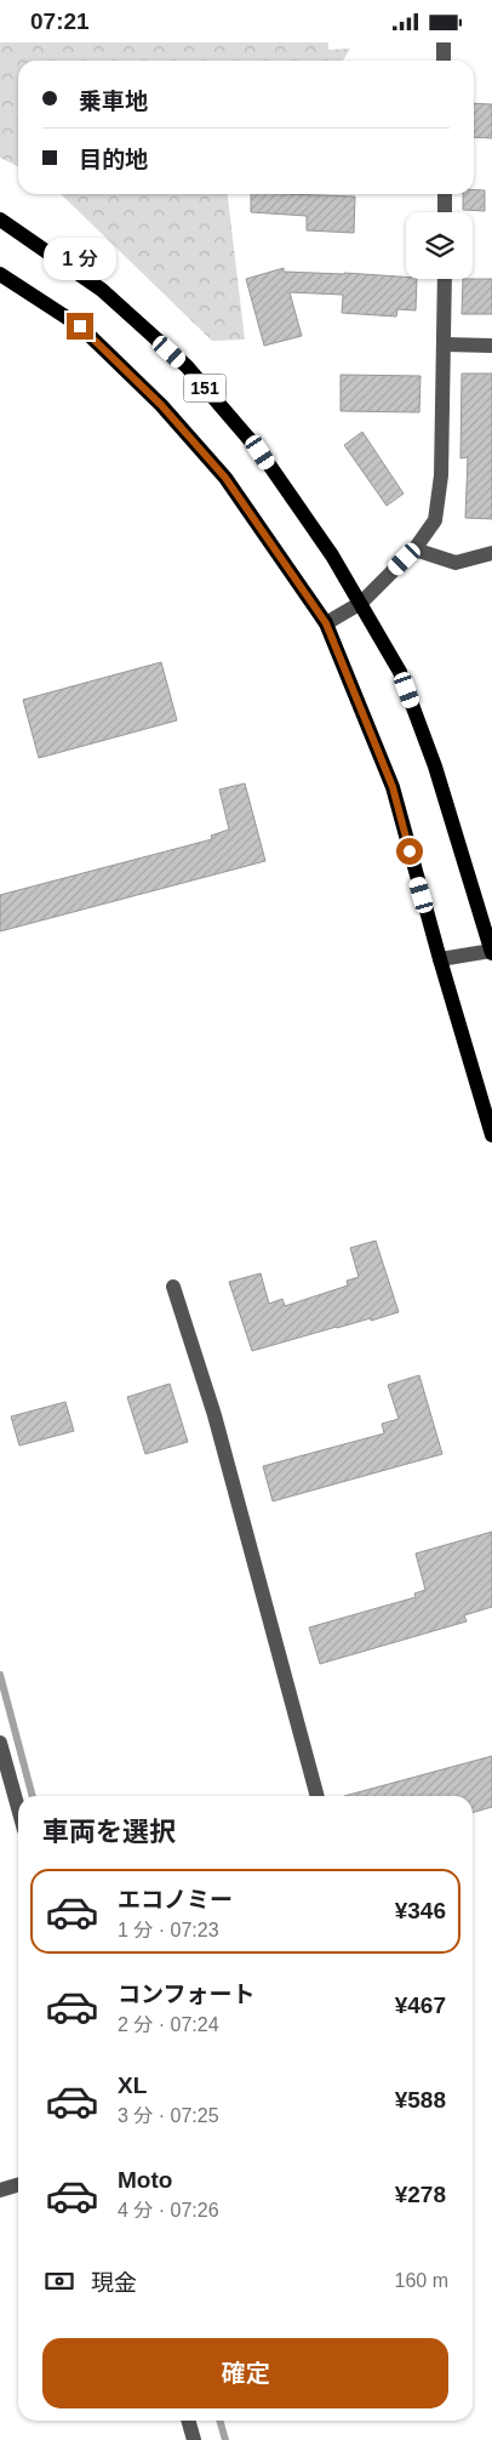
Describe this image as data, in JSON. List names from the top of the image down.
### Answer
{
  "streets": {
    "main road": ["151"]
  },
  "page": {
    "status": "07:21",
    "banner": ["乗車地", "目的地"],
    "bubble": "1 分",
    "heading": "車両を選択",
    "list": [
      {
        "name": "エコノミー",
        "note": "1 分 · 07:23",
        "value": "¥346"
      },
      {
        "name": "コンフォート",
        "note": "2 分 · 07:24",
        "value": "¥467"
      },
      {
        "name": "XL",
        "note": "3 分 · 07:25",
        "value": "¥588"
      },
      {
        "name": "Moto",
        "note": "4 分 · 07:26",
        "value": "¥278"
      }
    ],
    "pay": ["現金", "160 m"],
    "buttons": "確定"
  }
}
